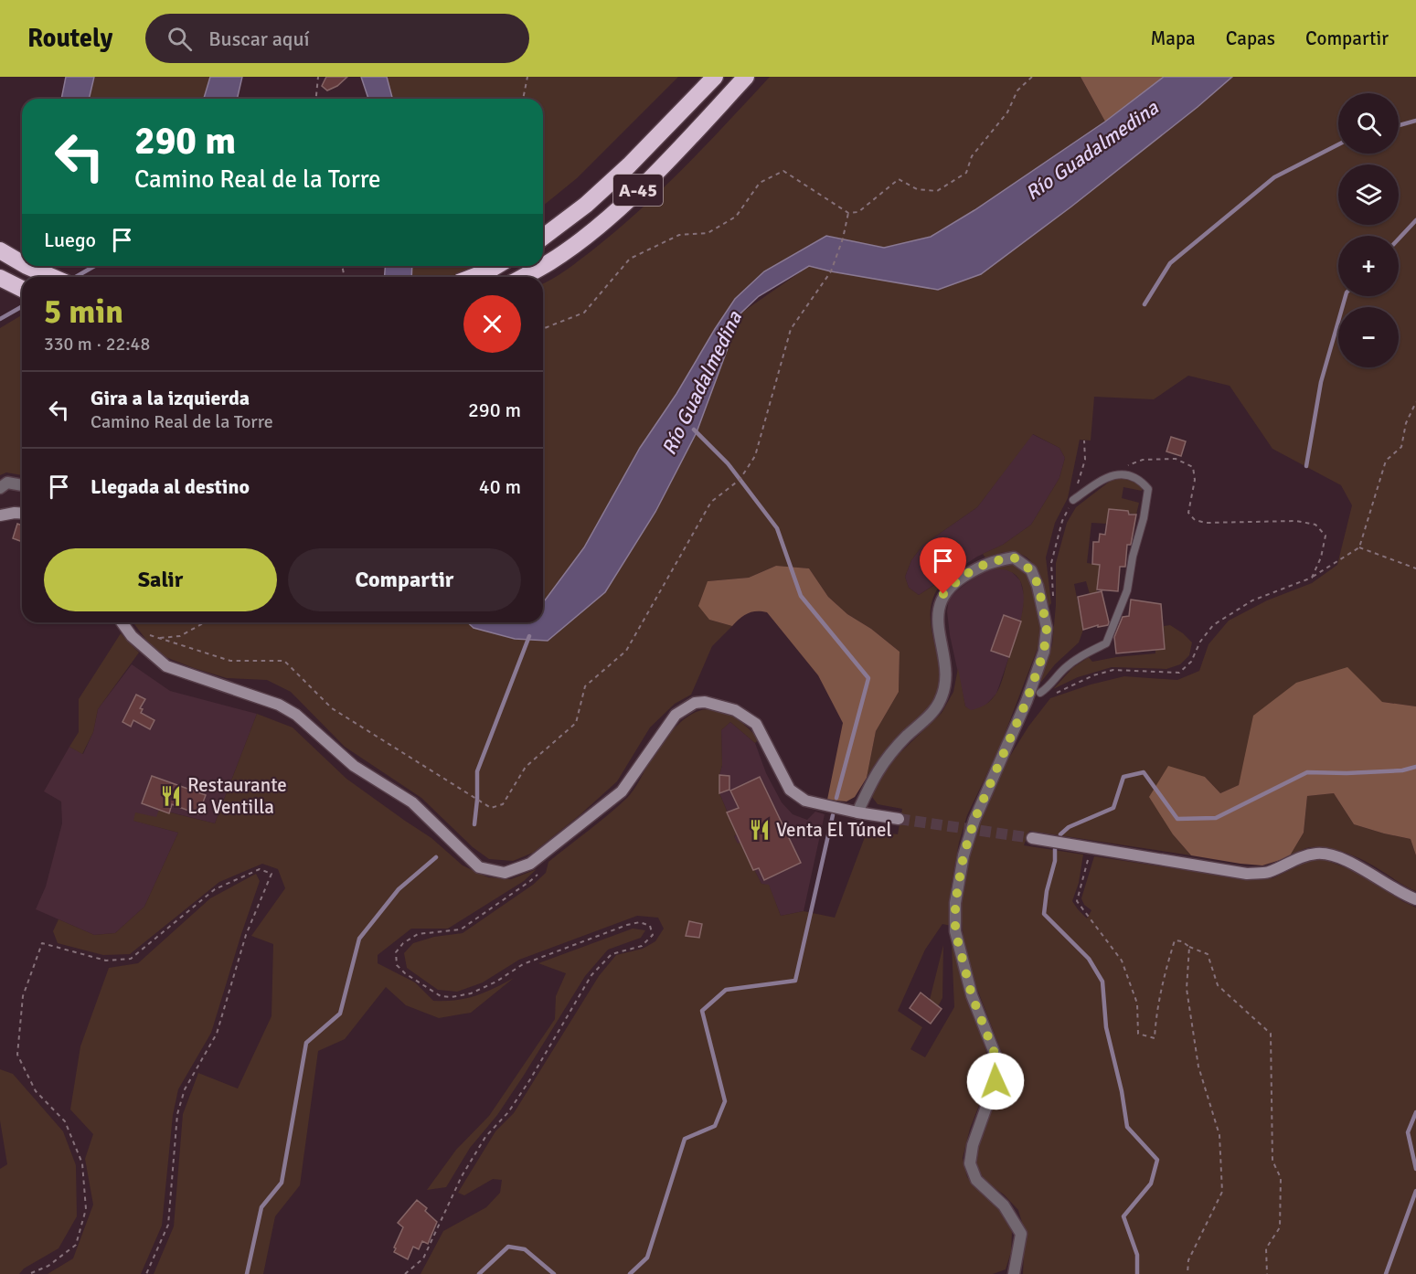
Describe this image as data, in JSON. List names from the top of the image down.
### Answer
{
  "streets": {
    "highway": ["A-45"]
  },
  "water": ["Río Guadalmedina"],
  "places": {
    "restaurant": ["Restaurante La Ventilla", "Venta El Túnel"]
  },
  "page": {
    "header": "Routely",
    "search": "Buscar aquí",
    "nav": ["Mapa", "Capas", "Compartir"],
    "map_buttons": ["+", "−"],
    "turn": ["290 m", "Camino Real de la Torre"],
    "then": "Luego",
    "heading": ["5 min", "330 m · 22:48"],
    "list": [
      {
        "name": "Gira a la izquierda",
        "note": "Camino Real de la Torre",
        "value": "290 m"
      },
      {
        "name": "Llegada al destino",
        "value": "40 m"
      }
    ],
    "buttons": ["Salir", "Compartir"]
  }
}
